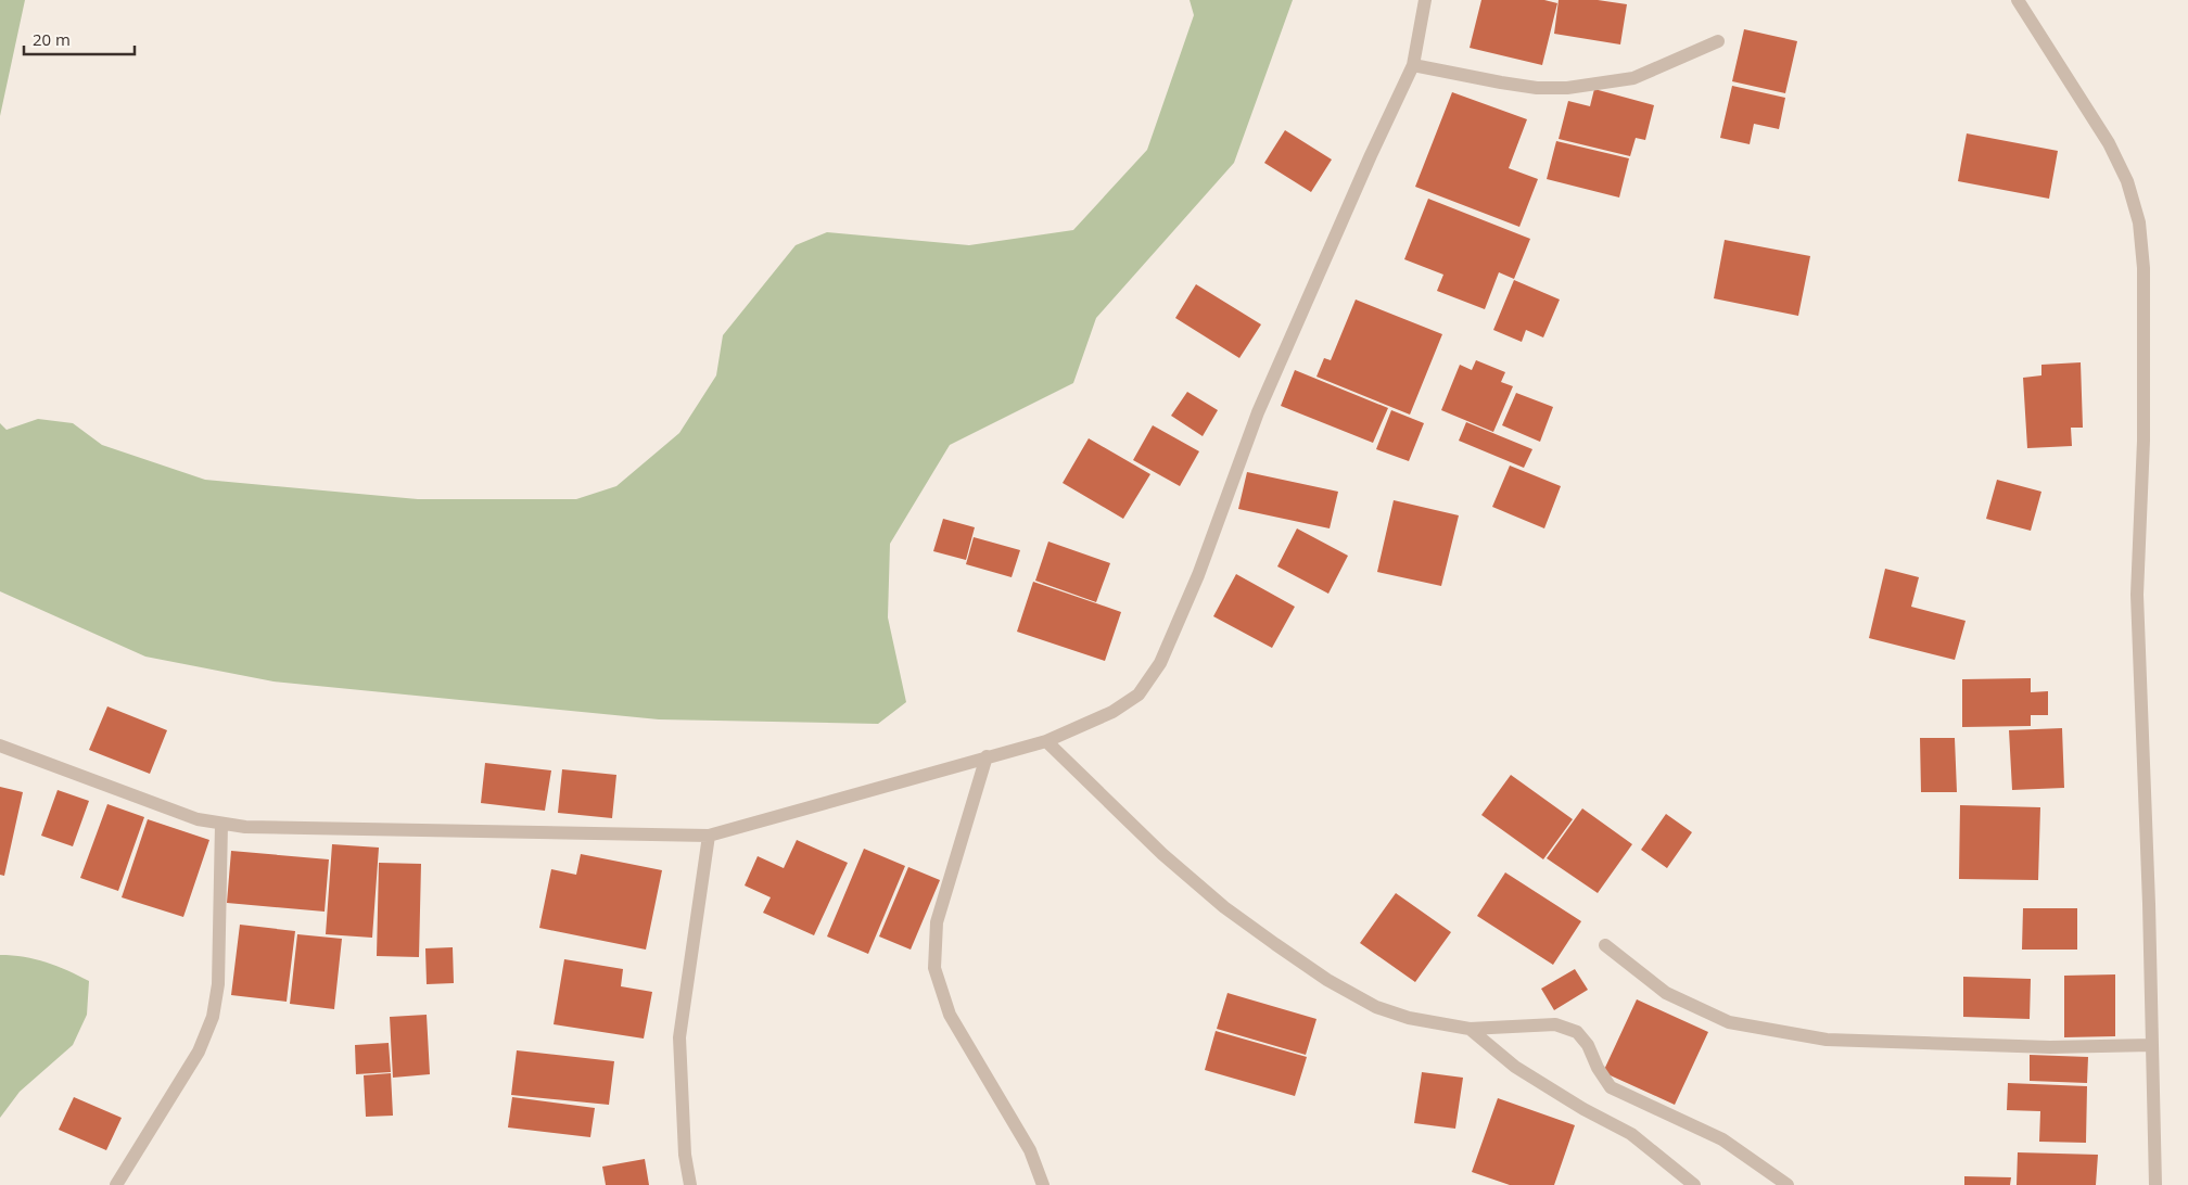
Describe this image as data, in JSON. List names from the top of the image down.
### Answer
{
  "scale_bar": "20 m"
}
